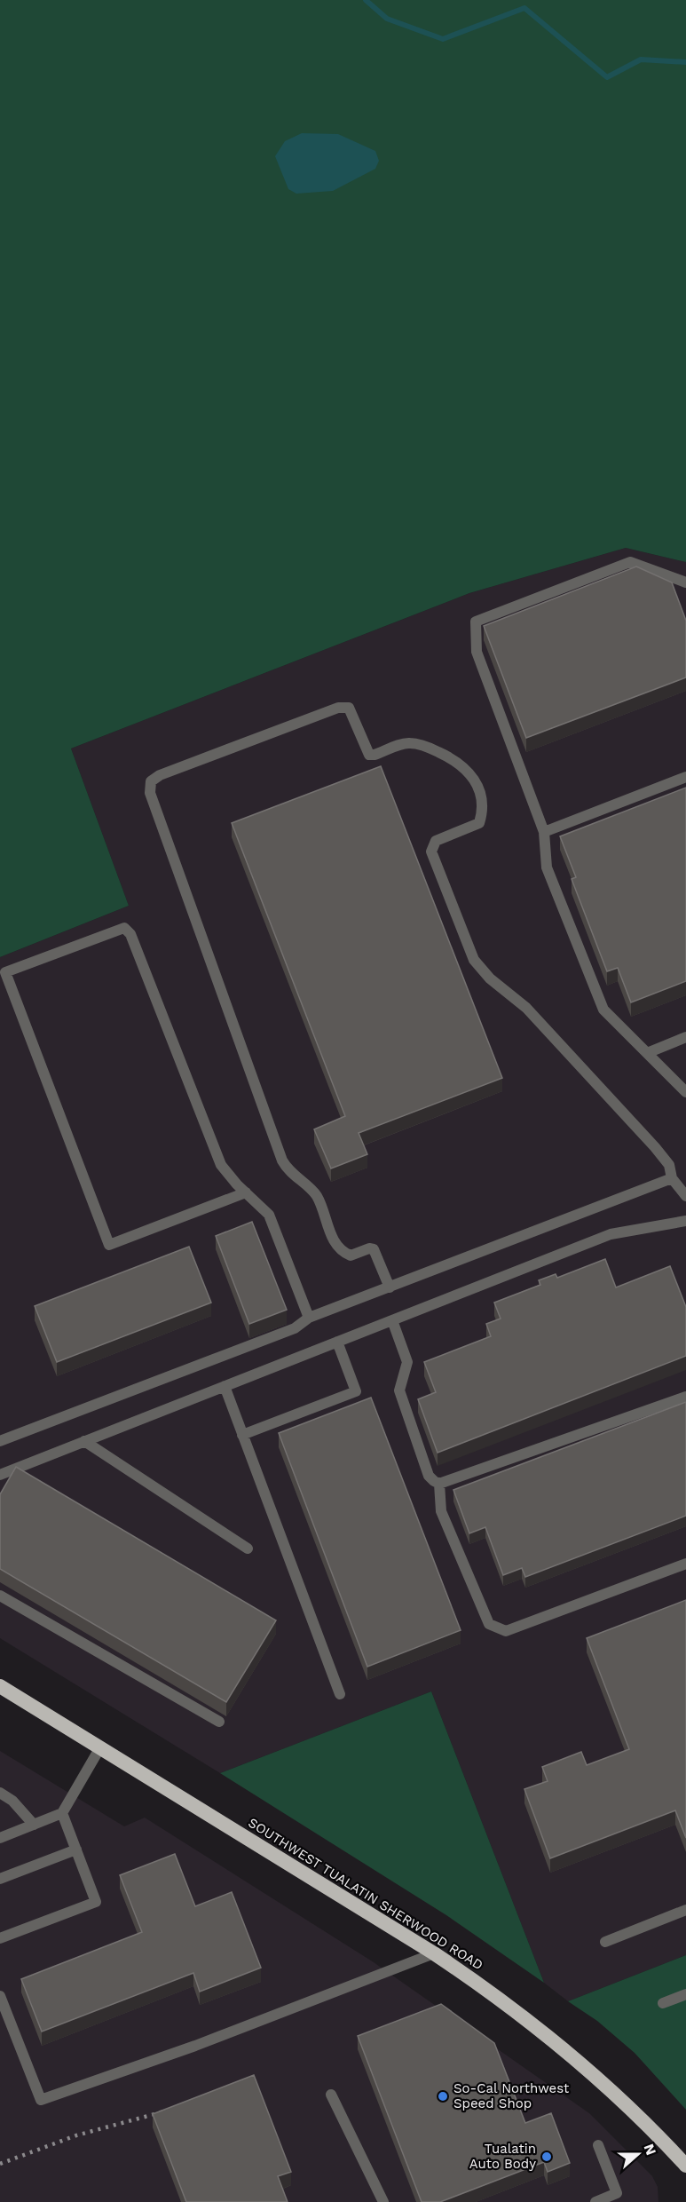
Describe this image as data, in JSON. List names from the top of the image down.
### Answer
{
  "streets": {
    "highway": ["SOUTHWEST TUALATIN SHERWOOD ROAD"]
  },
  "places": ["So-Cal Northwest Speed Shop", "Tualatin Auto Body"],
  "north": "right"
}
